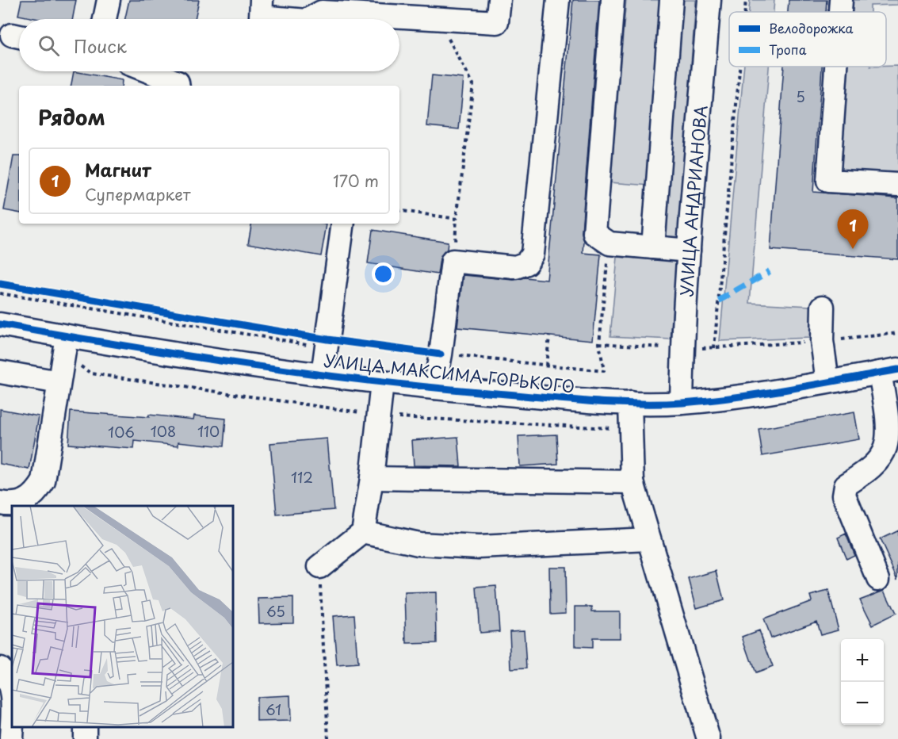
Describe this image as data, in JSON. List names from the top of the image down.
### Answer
{
  "streets": {
    "street": ["УЛИЦА АНДРИАНОВА", "УЛИЦА МАКСИМА ГОРЬКОГО"]
  },
  "crossings": [
    ["УЛИЦА АНДРИАНОВА", "УЛИЦА МАКСИМА ГОРЬКОГО"]
  ],
  "house_numbers": [
    "5",
    "108",
    "110",
    "106",
    "112",
    "65",
    "61"
  ],
  "legend": ["Велодорожка", "Тропа"],
  "page": {
    "search": "Поиск",
    "heading": "Рядом",
    "list": [
      {
        "mark": "1",
        "name": "Магнит",
        "note": "Супермаркет",
        "value": "170 m"
      }
    ],
    "pins": "1",
    "map_buttons": ["+", "−"]
  }
}
